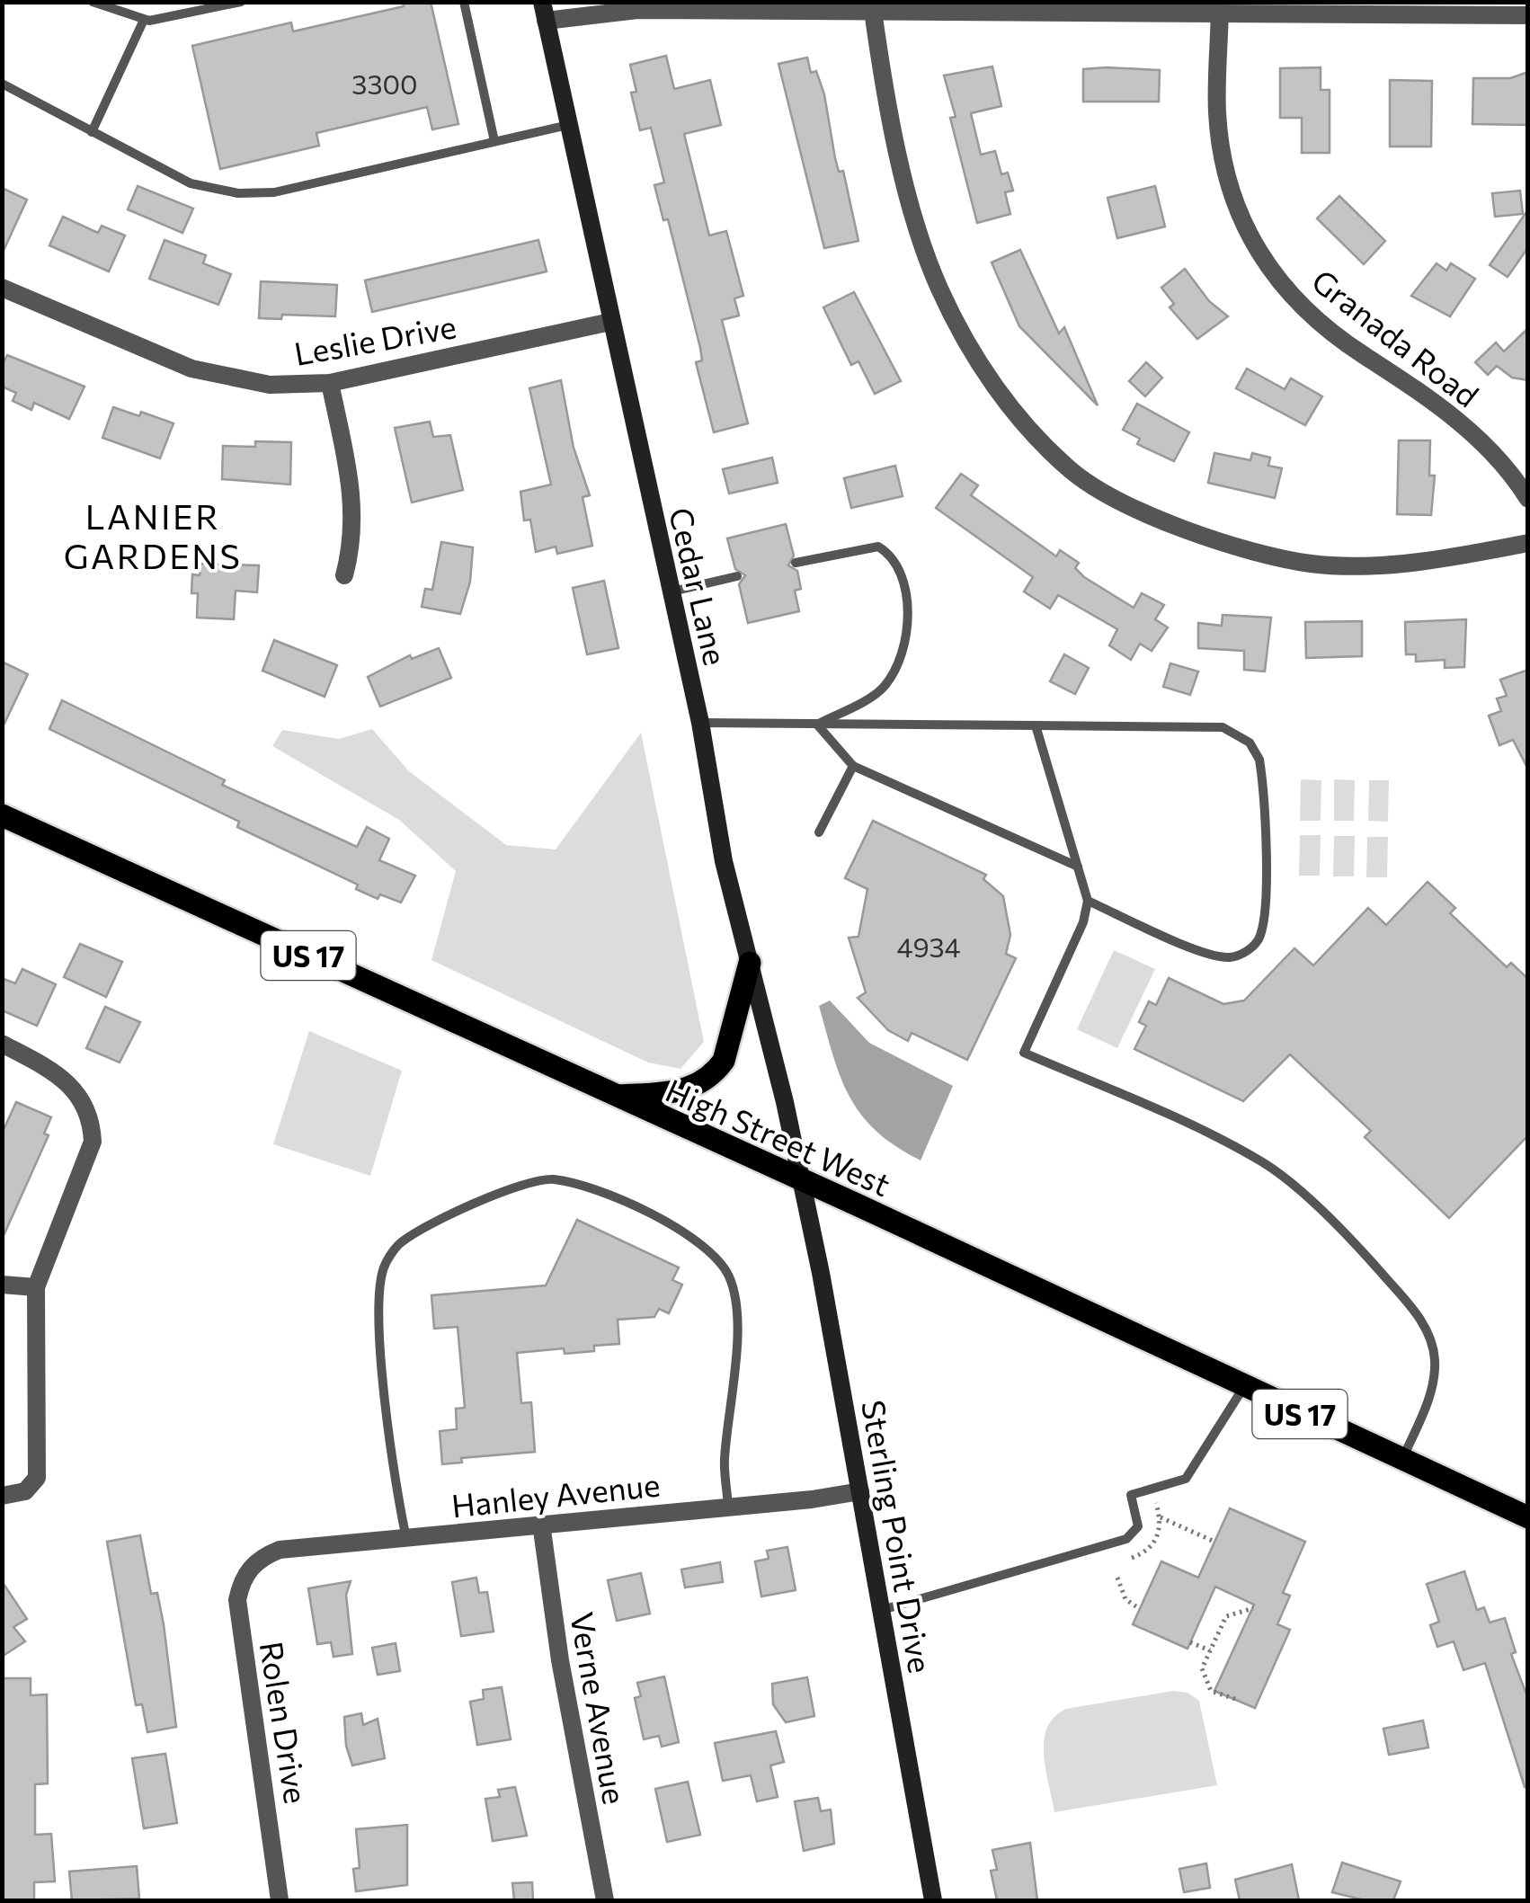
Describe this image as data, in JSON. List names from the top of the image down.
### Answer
{
  "streets": {
    "main road": [
      "Cedar Lane",
      "US 17",
      "High Street West",
      "Sterling Point Drive"
    ],
    "street": [
      "Granada Road",
      "Leslie Drive",
      "Hanley Avenue",
      "Verne Avenue",
      "Rolen Drive"
    ]
  },
  "crossings": [
    ["Leslie Drive", "Cedar Lane"],
    ["Cedar Lane", "High Street West"],
    ["Cedar Lane", "Sterling Point Drive"],
    ["High Street West", "Sterling Point Drive"],
    ["Hanley Avenue", "Sterling Point Drive"],
    ["Hanley Avenue", "Verne Avenue"],
    ["Hanley Avenue", "Rolen Drive"]
  ],
  "districts": ["LANIER GARDENS"],
  "house_numbers": ["3300", "4934"]
}
